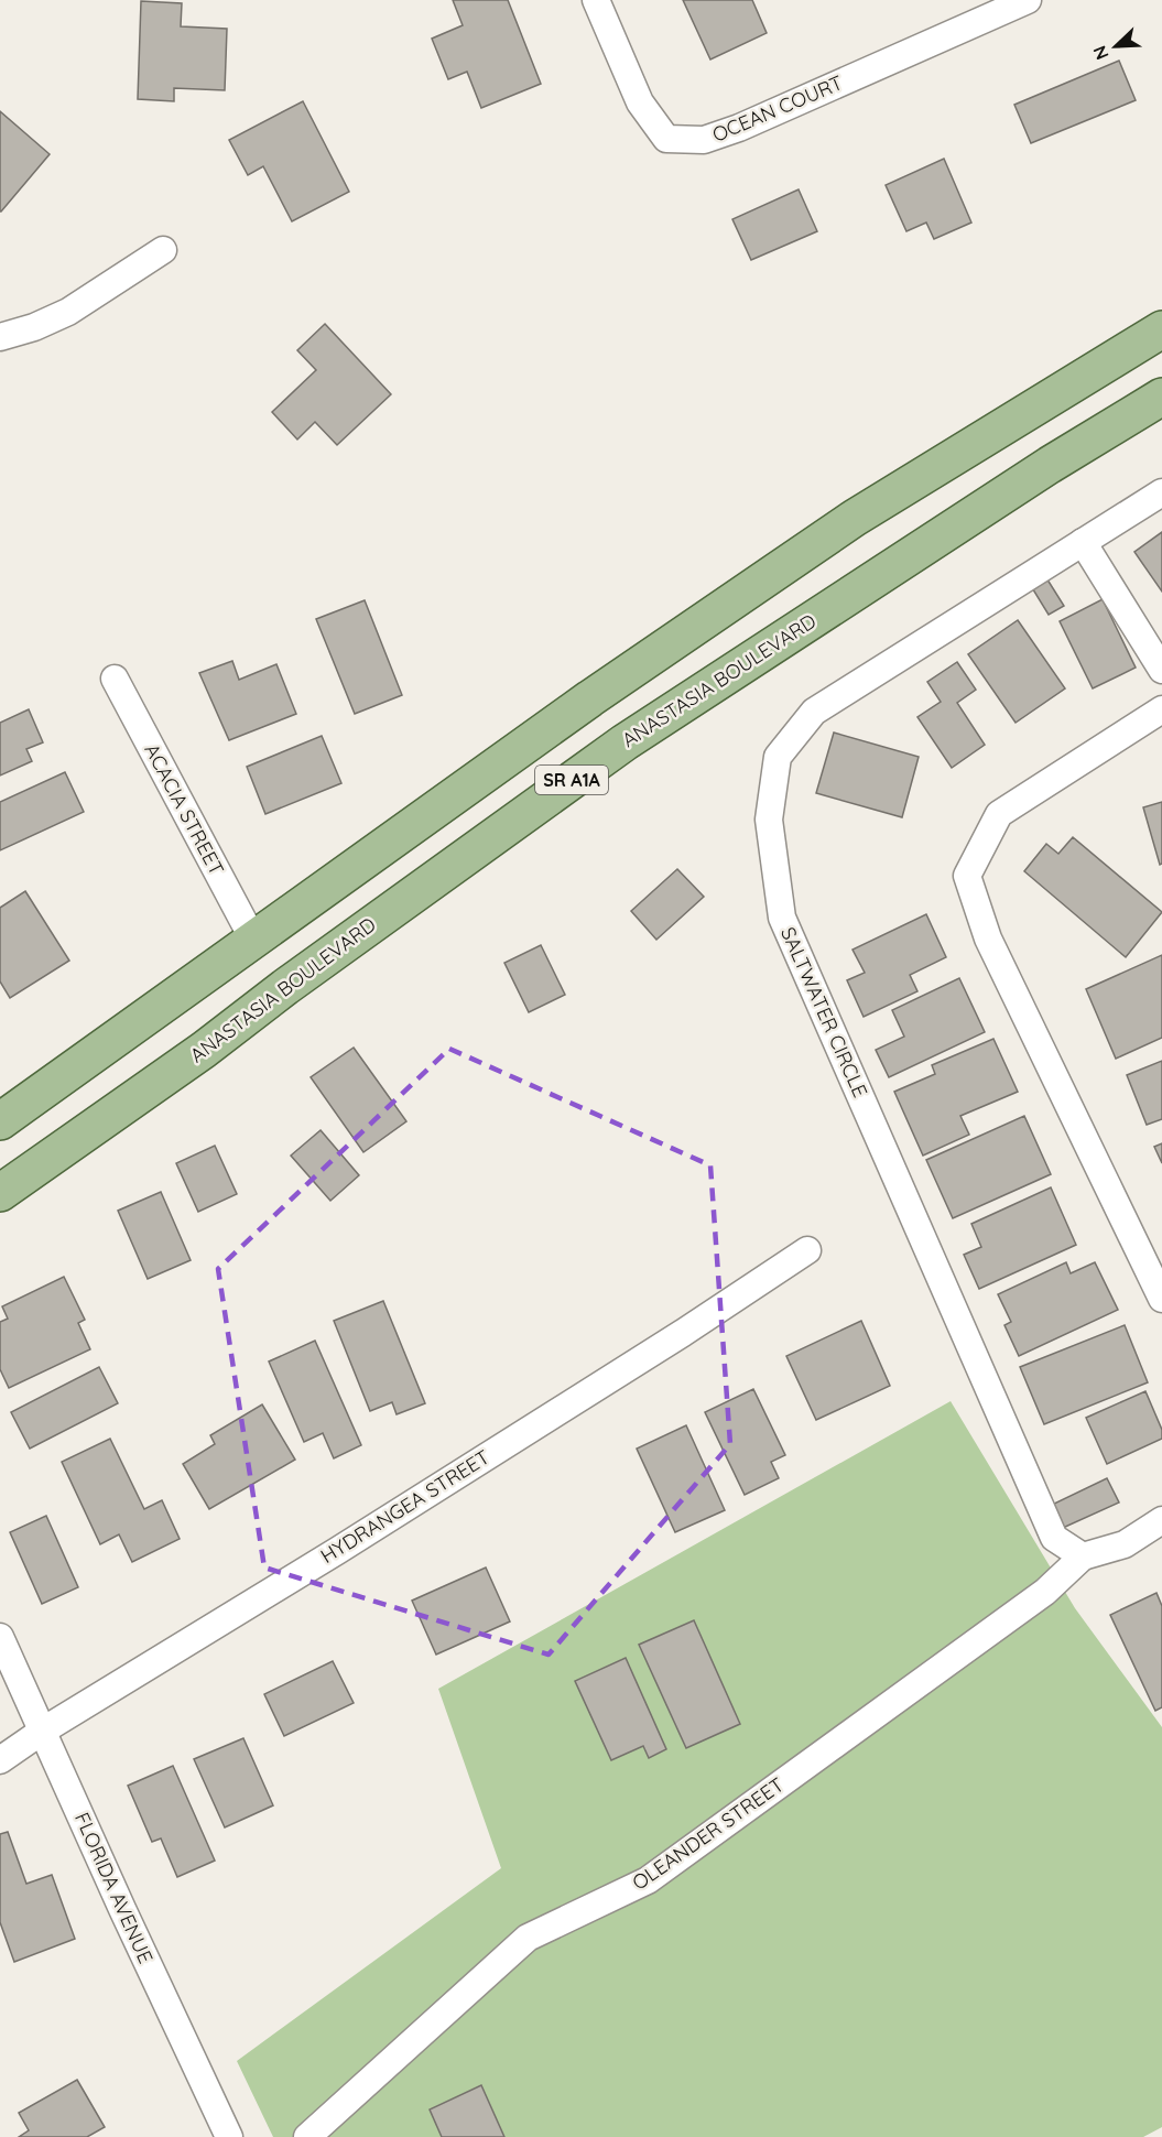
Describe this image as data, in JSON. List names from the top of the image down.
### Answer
{
  "streets": {
    "main road": ["ANASTASIA BOULEVARD", "SR A1A"],
    "street": [
      "OCEAN COURT",
      "ACACIA STREET",
      "SALTWATER CIRCLE",
      "HYDRANGEA STREET",
      "OLEANDER STREET",
      "FLORIDA AVENUE"
    ]
  },
  "crossings": [
    ["SR A1A", "ACACIA STREET"],
    ["SALTWATER CIRCLE", "OLEANDER STREET"],
    ["HYDRANGEA STREET", "FLORIDA AVENUE"]
  ],
  "north": "bottom left"
}
